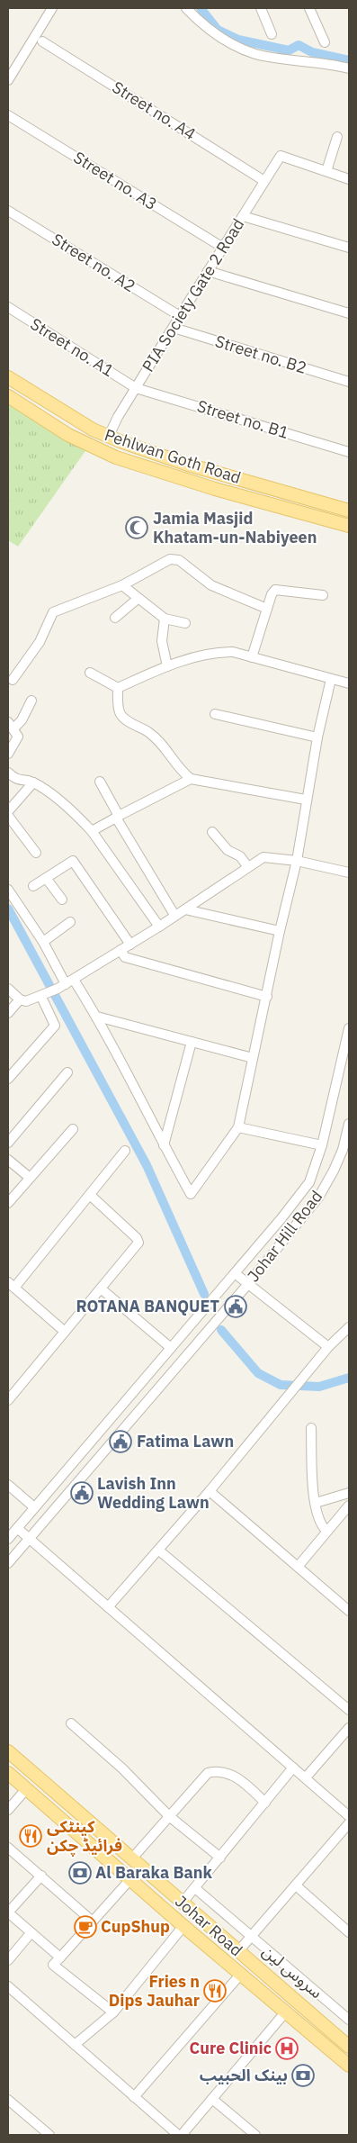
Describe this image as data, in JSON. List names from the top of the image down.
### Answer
{
  "streets": {
    "main road": ["Pehlwan Goth Road", "Johar Road"],
    "street": [
      "Street no. A4",
      "Street no. A3",
      "Street no. A2",
      "PIA Society Gate 2 Road",
      "Street no. A1",
      "Street no. B2",
      "Street no. B1",
      "Johar Hill Road",
      "سروس لین"
    ]
  },
  "crossings": [
    ["Street no. A4", "PIA Society Gate 2 Road"],
    ["Street no. A3", "PIA Society Gate 2 Road"],
    ["Street no. A2", "PIA Society Gate 2 Road"],
    ["PIA Society Gate 2 Road", "Street no. A1"],
    ["PIA Society Gate 2 Road", "Street no. B2"],
    ["PIA Society Gate 2 Road", "Street no. B1"],
    ["PIA Society Gate 2 Road", "Pehlwan Goth Road"],
    ["Street no. A1", "Street no. B1"]
  ],
  "places": {
    "mosque": ["Jamia Masjid Khatam-un-Nabiyeen"],
    "public building": ["ROTANA BANQUET", "Fatima Lawn", "Lavish Inn Wedding Lawn"],
    "restaurant": ["کینٹکی فرائیڈ چکن", "Fries n Dips Jauhar"],
    "bank": ["Al Baraka Bank", "بينک الحبيب"],
    "cafe": ["CupShup"],
    "hospital": ["Cure Clinic"]
  }
}
